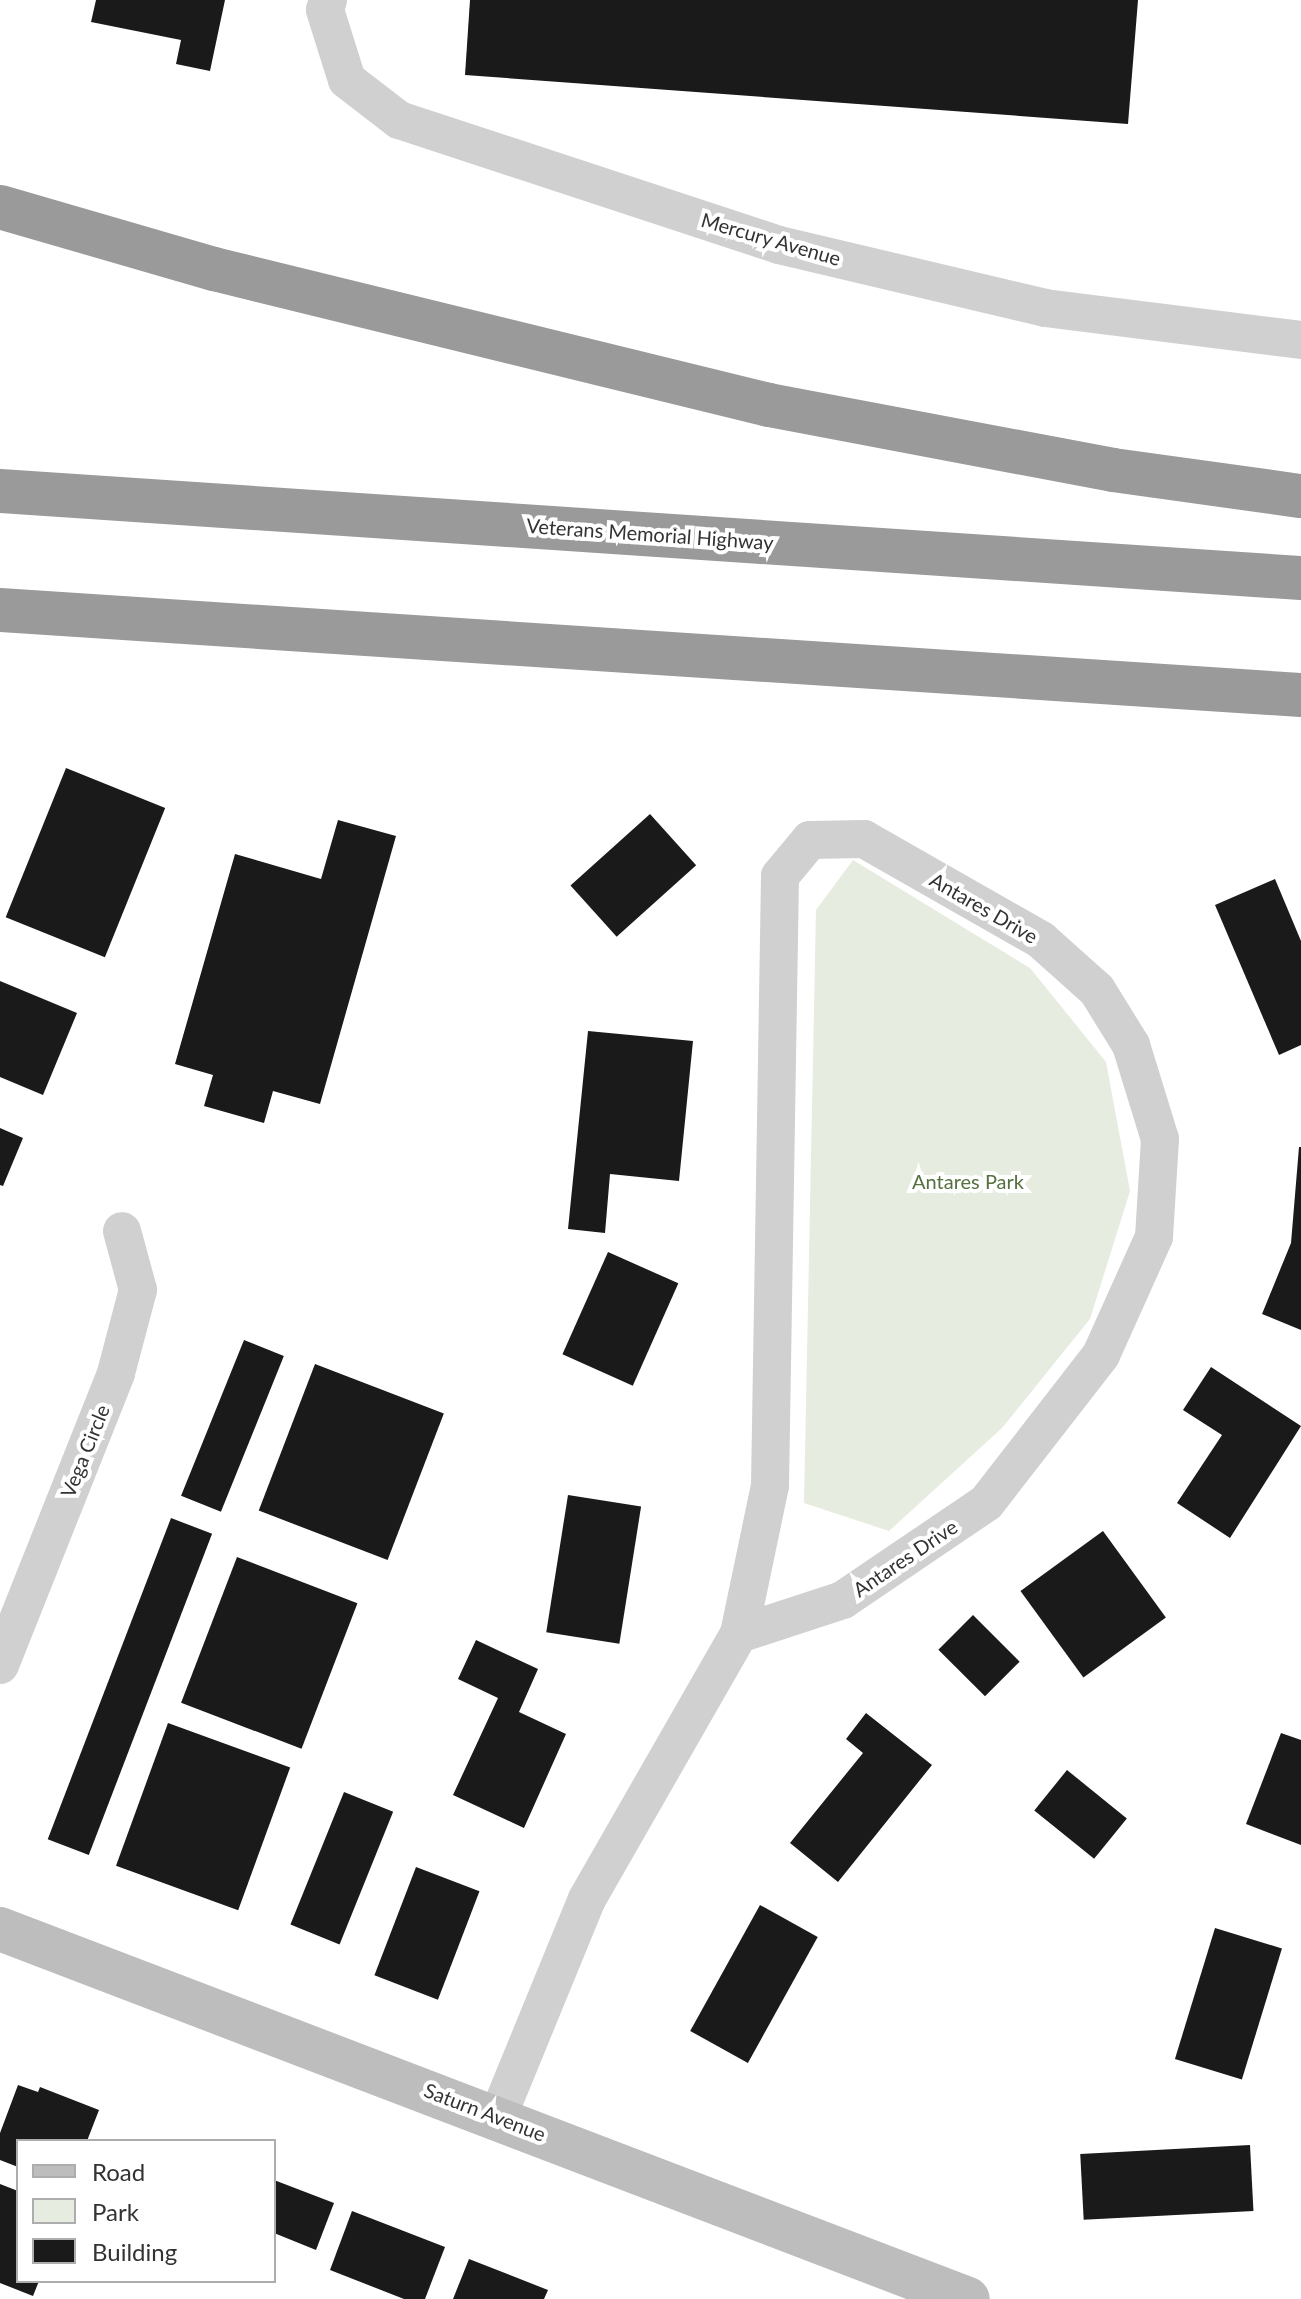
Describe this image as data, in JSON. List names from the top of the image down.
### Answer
{
  "streets": {
    "highway": ["Veterans Memorial Highway"],
    "street": [
      "Mercury Avenue",
      "Antares Drive",
      "Vega Circle",
      "Saturn Avenue"
    ]
  },
  "crossings": [
    ["Antares Drive", "Saturn Avenue"]
  ],
  "parks": ["Antares Park"],
  "legend": ["Road", "Park", "Building"]
}
